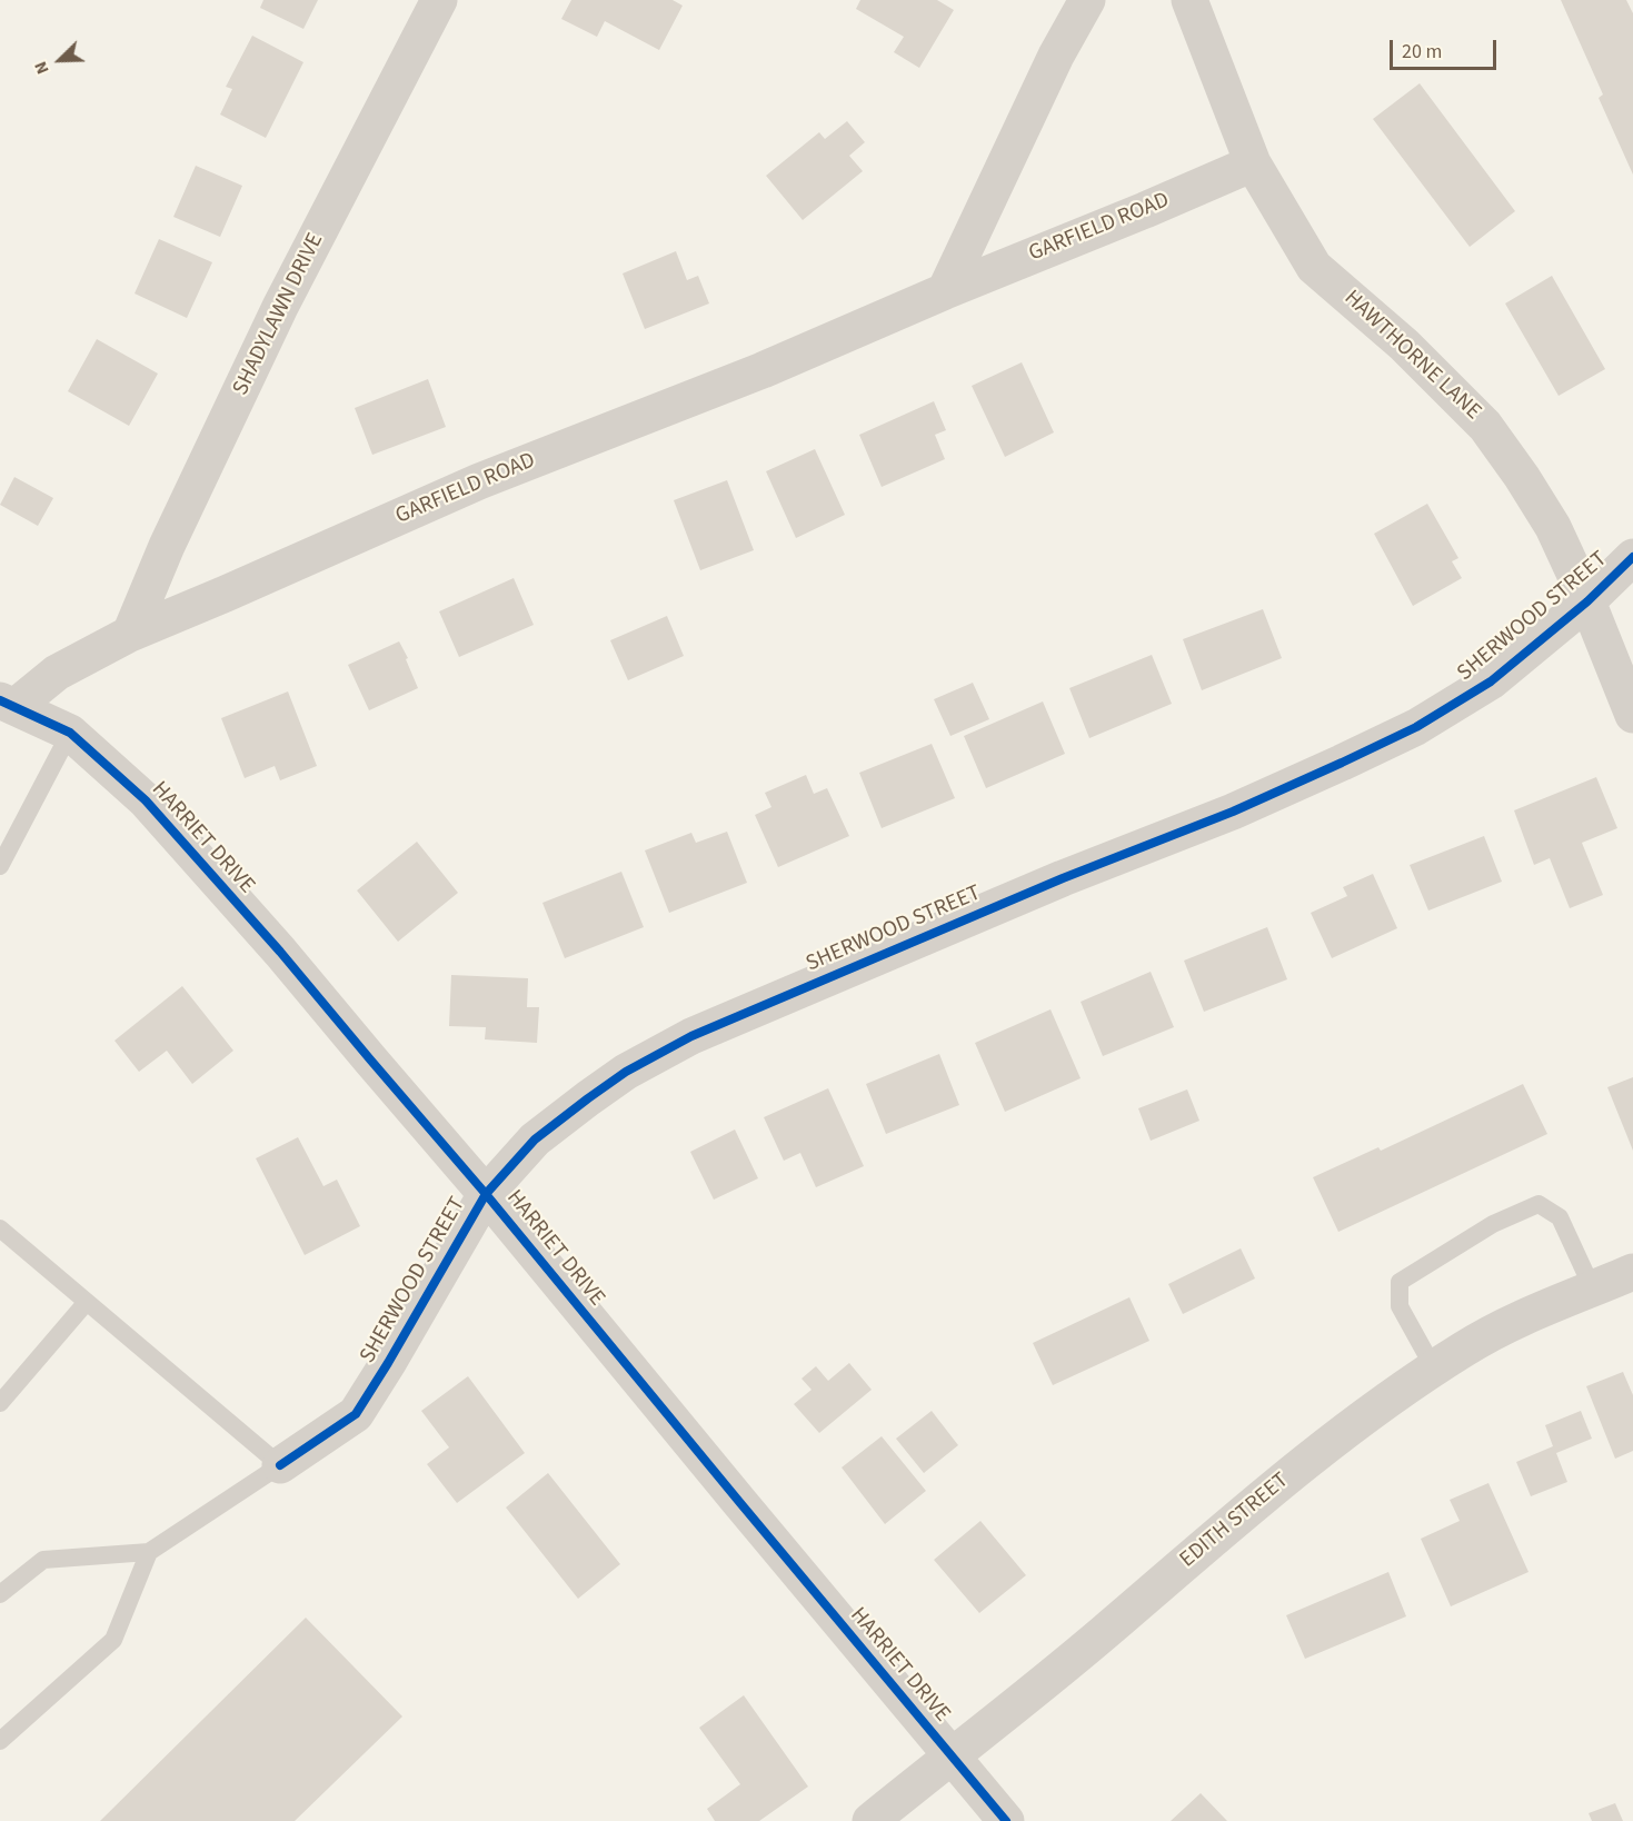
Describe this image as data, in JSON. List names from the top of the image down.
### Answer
{
  "streets": {
    "street": [
      "GARFIELD ROAD",
      "SHADYLAWN DRIVE",
      "HAWTHORNE LANE",
      "SHERWOOD STREET",
      "HARRIET DRIVE",
      "EDITH STREET"
    ]
  },
  "crossings": [
    ["GARFIELD ROAD", "SHADYLAWN DRIVE"],
    ["GARFIELD ROAD", "HAWTHORNE LANE"],
    ["GARFIELD ROAD", "HARRIET DRIVE"],
    ["HAWTHORNE LANE", "SHERWOOD STREET"],
    ["SHERWOOD STREET", "HARRIET DRIVE"],
    ["HARRIET DRIVE", "EDITH STREET"]
  ],
  "scale_bar": "20 m",
  "north": "bottom left"
}
